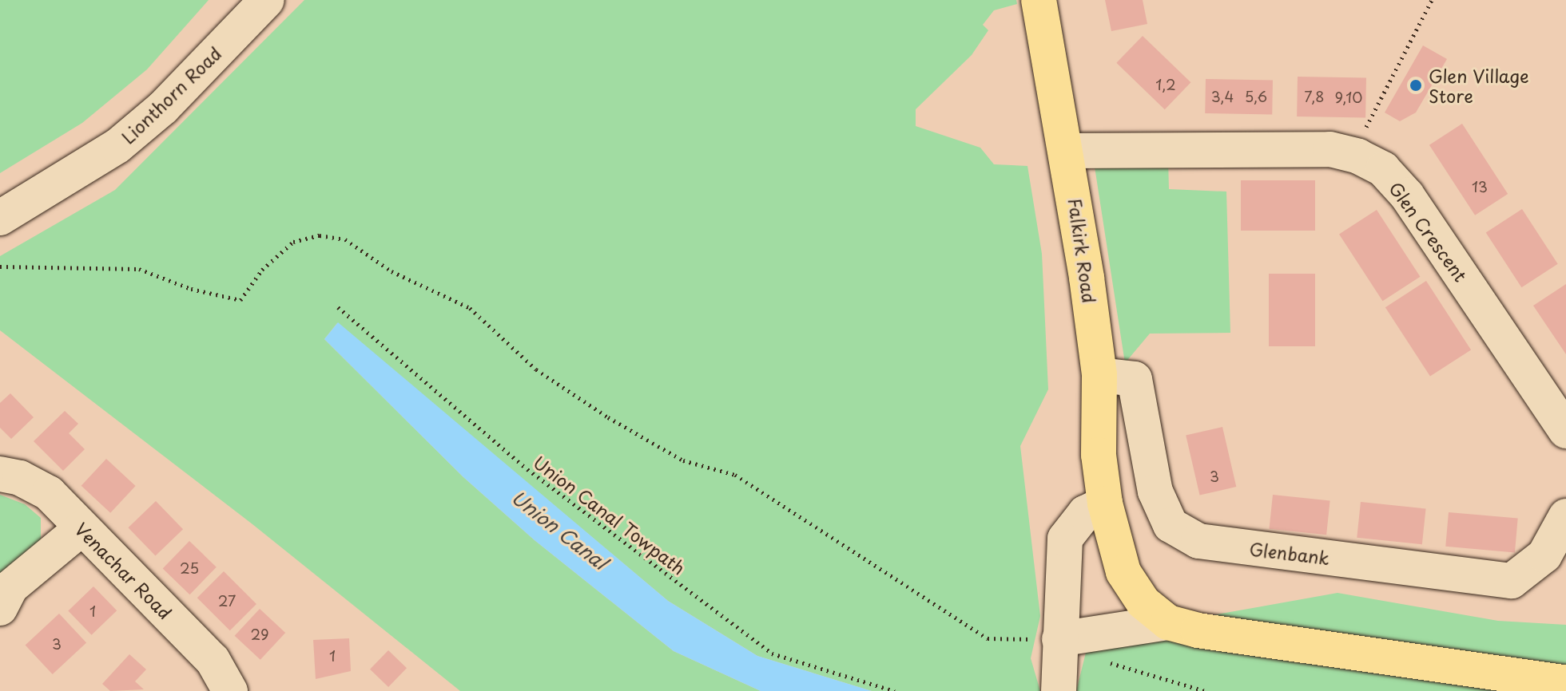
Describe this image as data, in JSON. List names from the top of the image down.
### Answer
{
  "streets": {
    "main road": ["Falkirk Road"],
    "street": [
      "Lionthorn Road",
      "Glen Crescent",
      "Glenbank",
      "Venachar Road"
    ],
    "path": ["Union Canal Towpath"]
  },
  "crossings": [
    ["Glen Crescent", "Falkirk Road"],
    ["Falkirk Road", "Glenbank"]
  ],
  "water": ["Union Canal"],
  "places": ["Glen Village Store"],
  "house_numbers": [
    "1,2",
    "3,4",
    "5,6",
    "7,8",
    "9,10",
    "13",
    "3",
    "25",
    "27",
    "1",
    "29",
    "3",
    "1"
  ]
}
